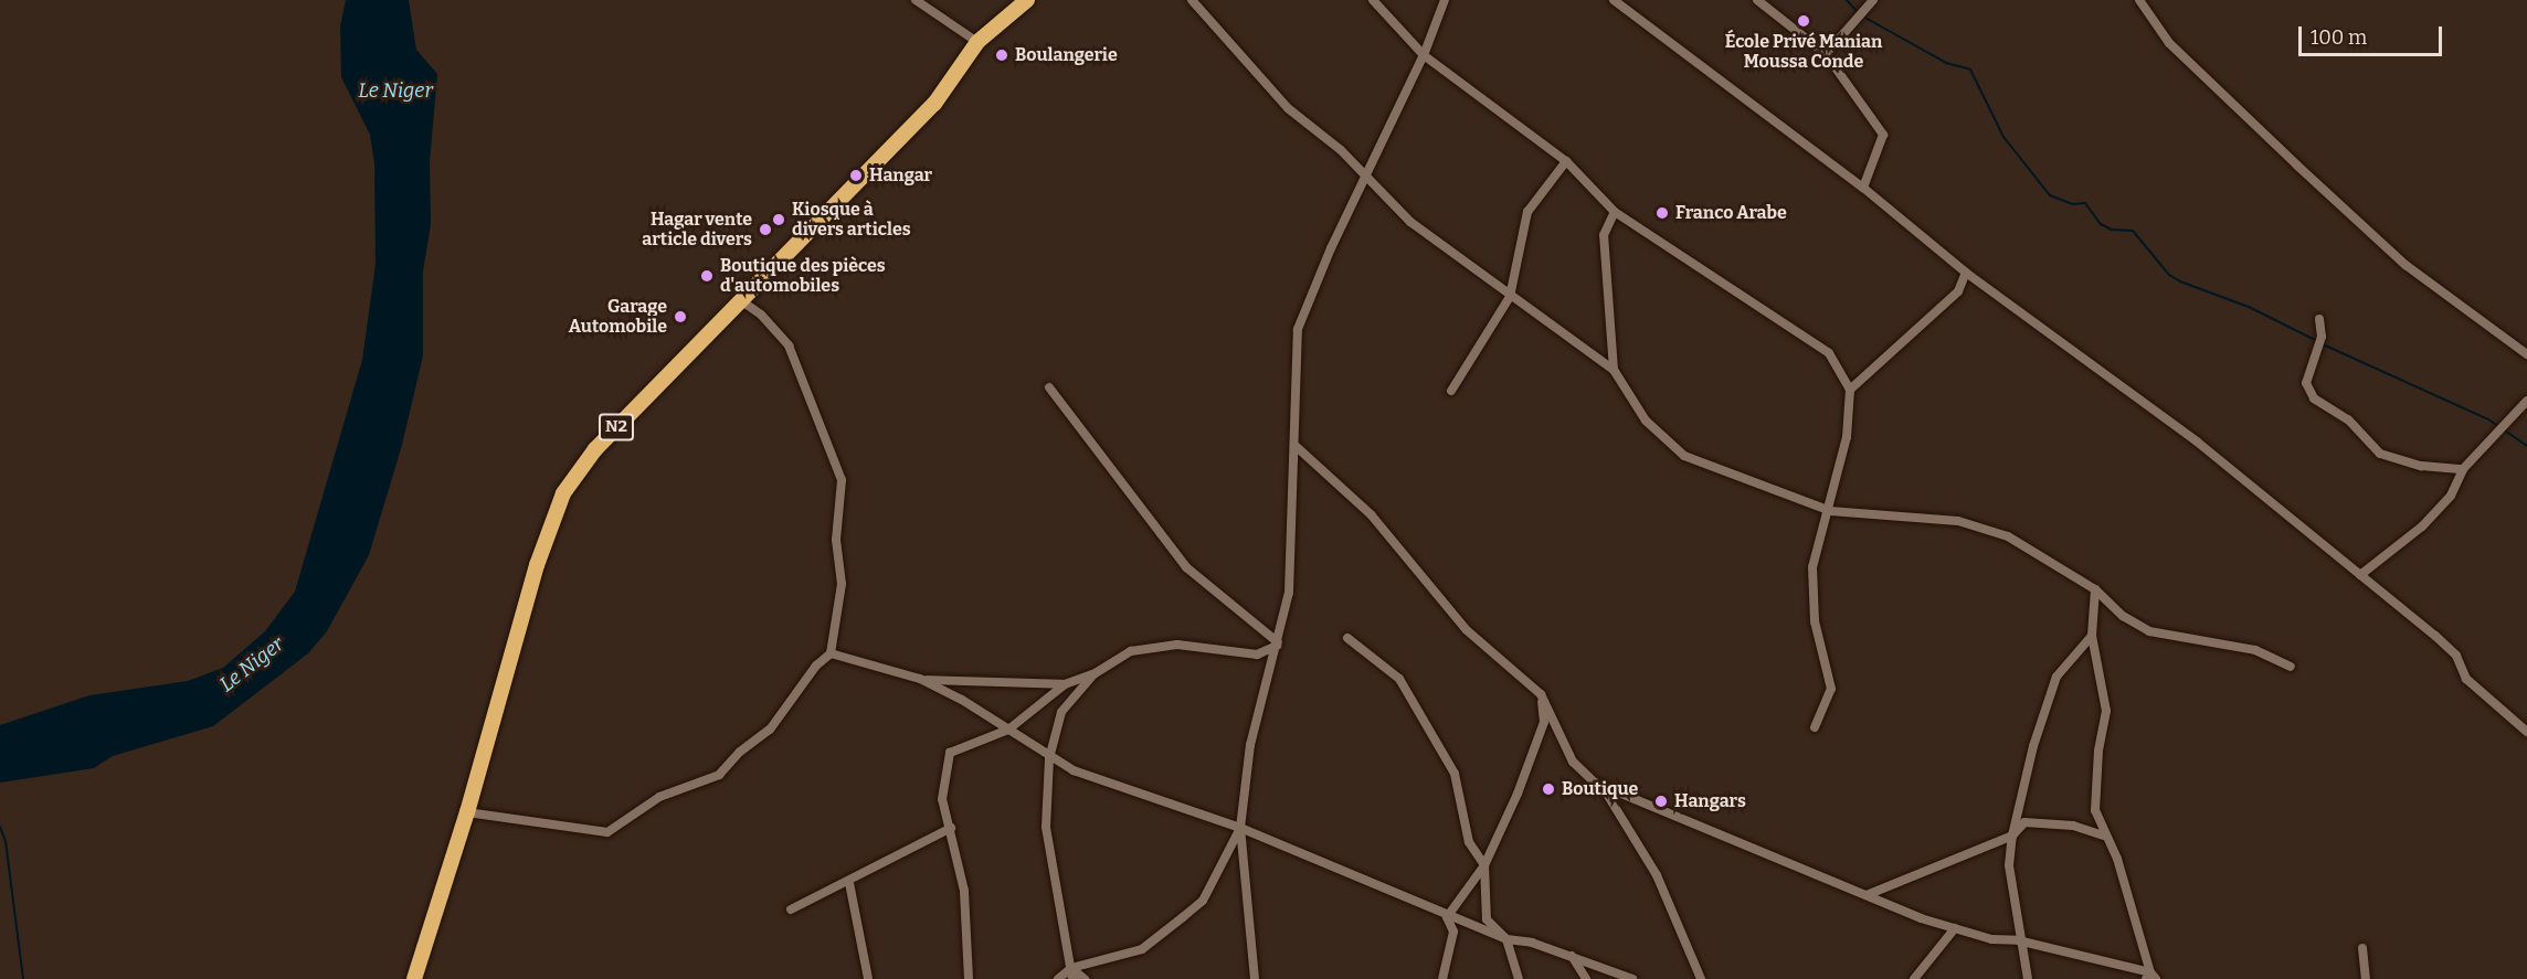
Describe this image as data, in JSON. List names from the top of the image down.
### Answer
{
  "streets": {
    "highway": ["N2"]
  },
  "water": ["Le Niger"],
  "places": [
    "École Privé Manian Moussa Conde",
    "Boulangerie",
    "Hangar",
    "Franco Arabe",
    "Kiosque à divers articles",
    "Hagar vente article divers",
    "Boutique des pièces d'automobiles",
    "Garage Automobile",
    "Boutique",
    "Hangars"
  ],
  "scale_bar": "100 m"
}
